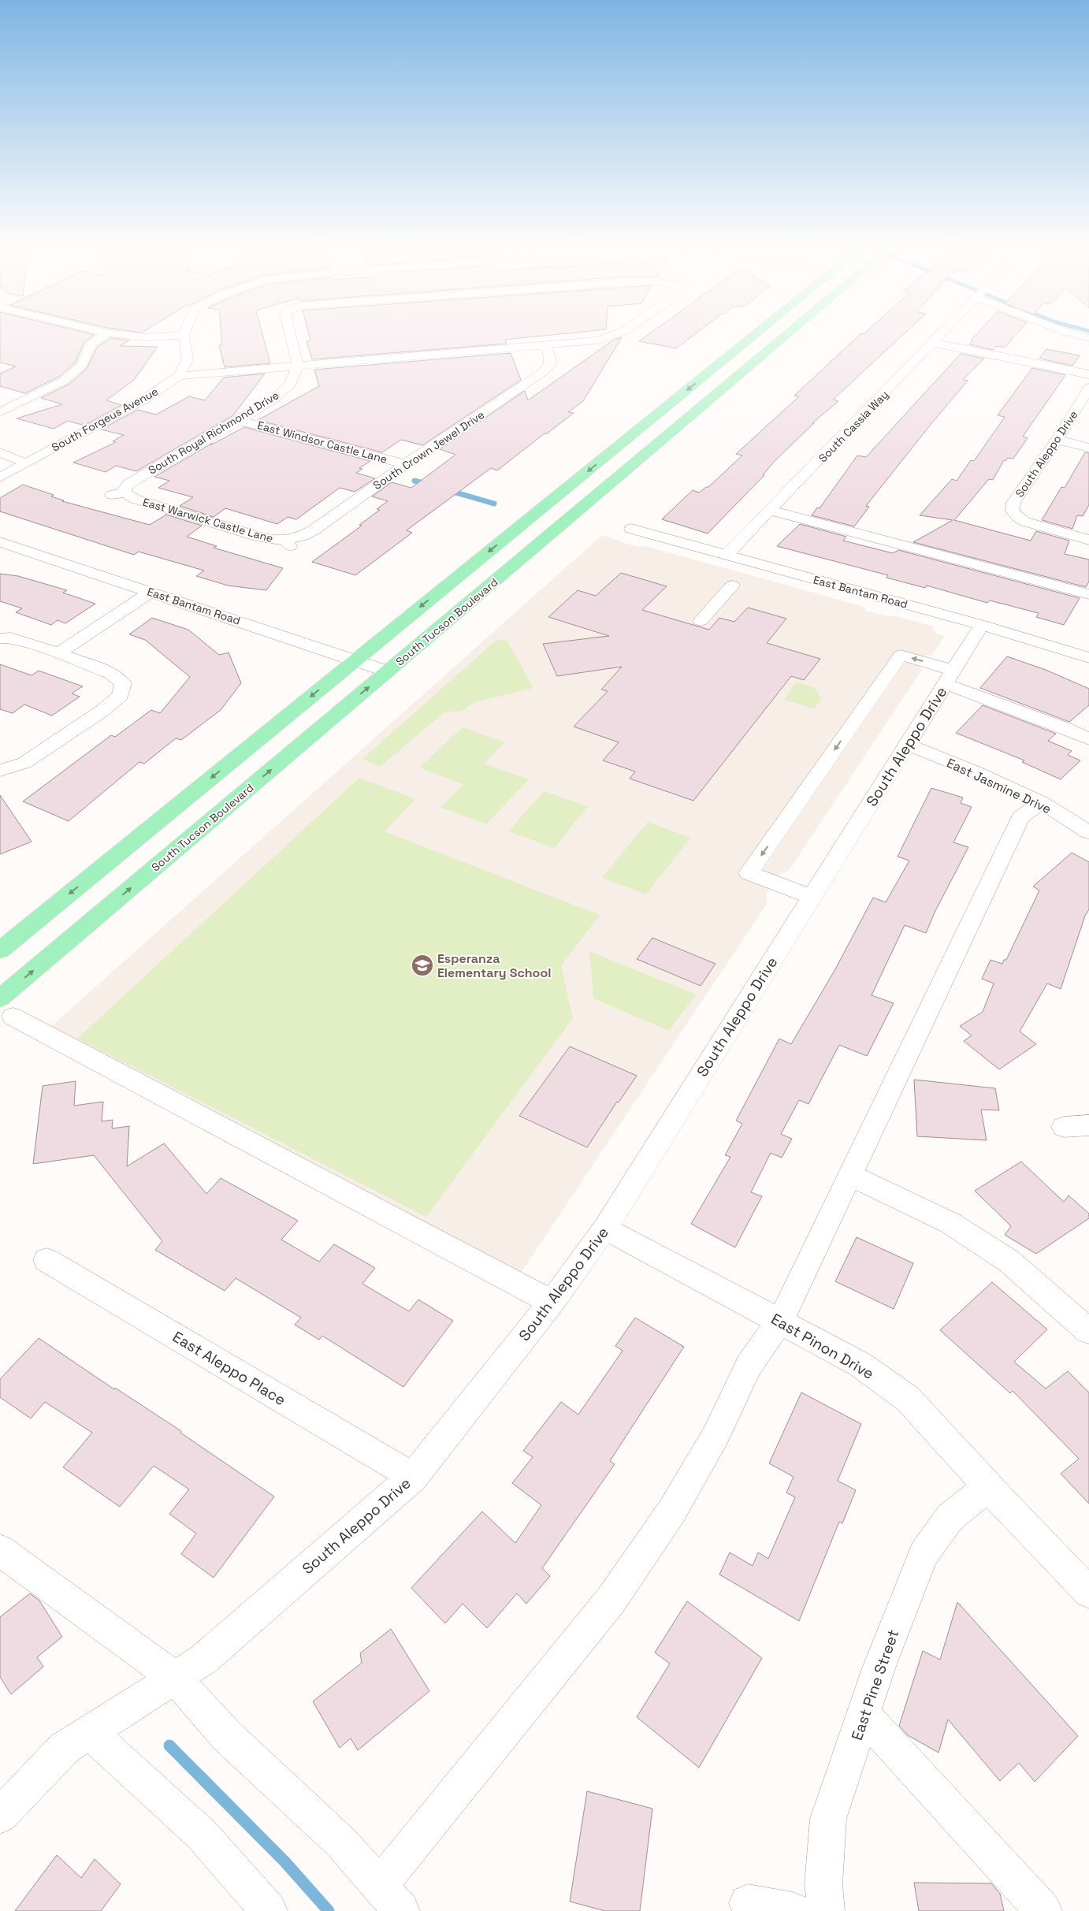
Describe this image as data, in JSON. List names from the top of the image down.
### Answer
{
  "streets": {
    "main road": ["South Tucson Boulevard"],
    "street": [
      "South Forgeus Avenue",
      "South Cassia Way",
      "South Royal Richmond Drive",
      "East Windsor Castle Lane",
      "South Crown Jewel Drive",
      "South Aleppo Drive",
      "East Warwick Castle Lane",
      "East Bantam Road",
      "East Jasmine Drive",
      "East Pinon Drive",
      "East Aleppo Place",
      "East Pine Street"
    ]
  },
  "crossings": [
    ["South Cassia Way", "East Bantam Road"],
    ["South Royal Richmond Drive", "East Windsor Castle Lane"],
    ["South Royal Richmond Drive", "East Warwick Castle Lane"],
    ["East Windsor Castle Lane", "South Crown Jewel Drive"],
    ["South Crown Jewel Drive", "East Warwick Castle Lane"],
    ["South Aleppo Drive", "East Bantam Road"],
    ["South Aleppo Drive", "East Jasmine Drive"],
    ["South Aleppo Drive", "East Pinon Drive"],
    ["South Aleppo Drive", "East Aleppo Place"],
    ["East Bantam Road", "South Tucson Boulevard"],
    ["East Pinon Drive", "East Pine Street"]
  ],
  "places": {
    "school or university": ["Esperanza Elementary School"]
  }
}
